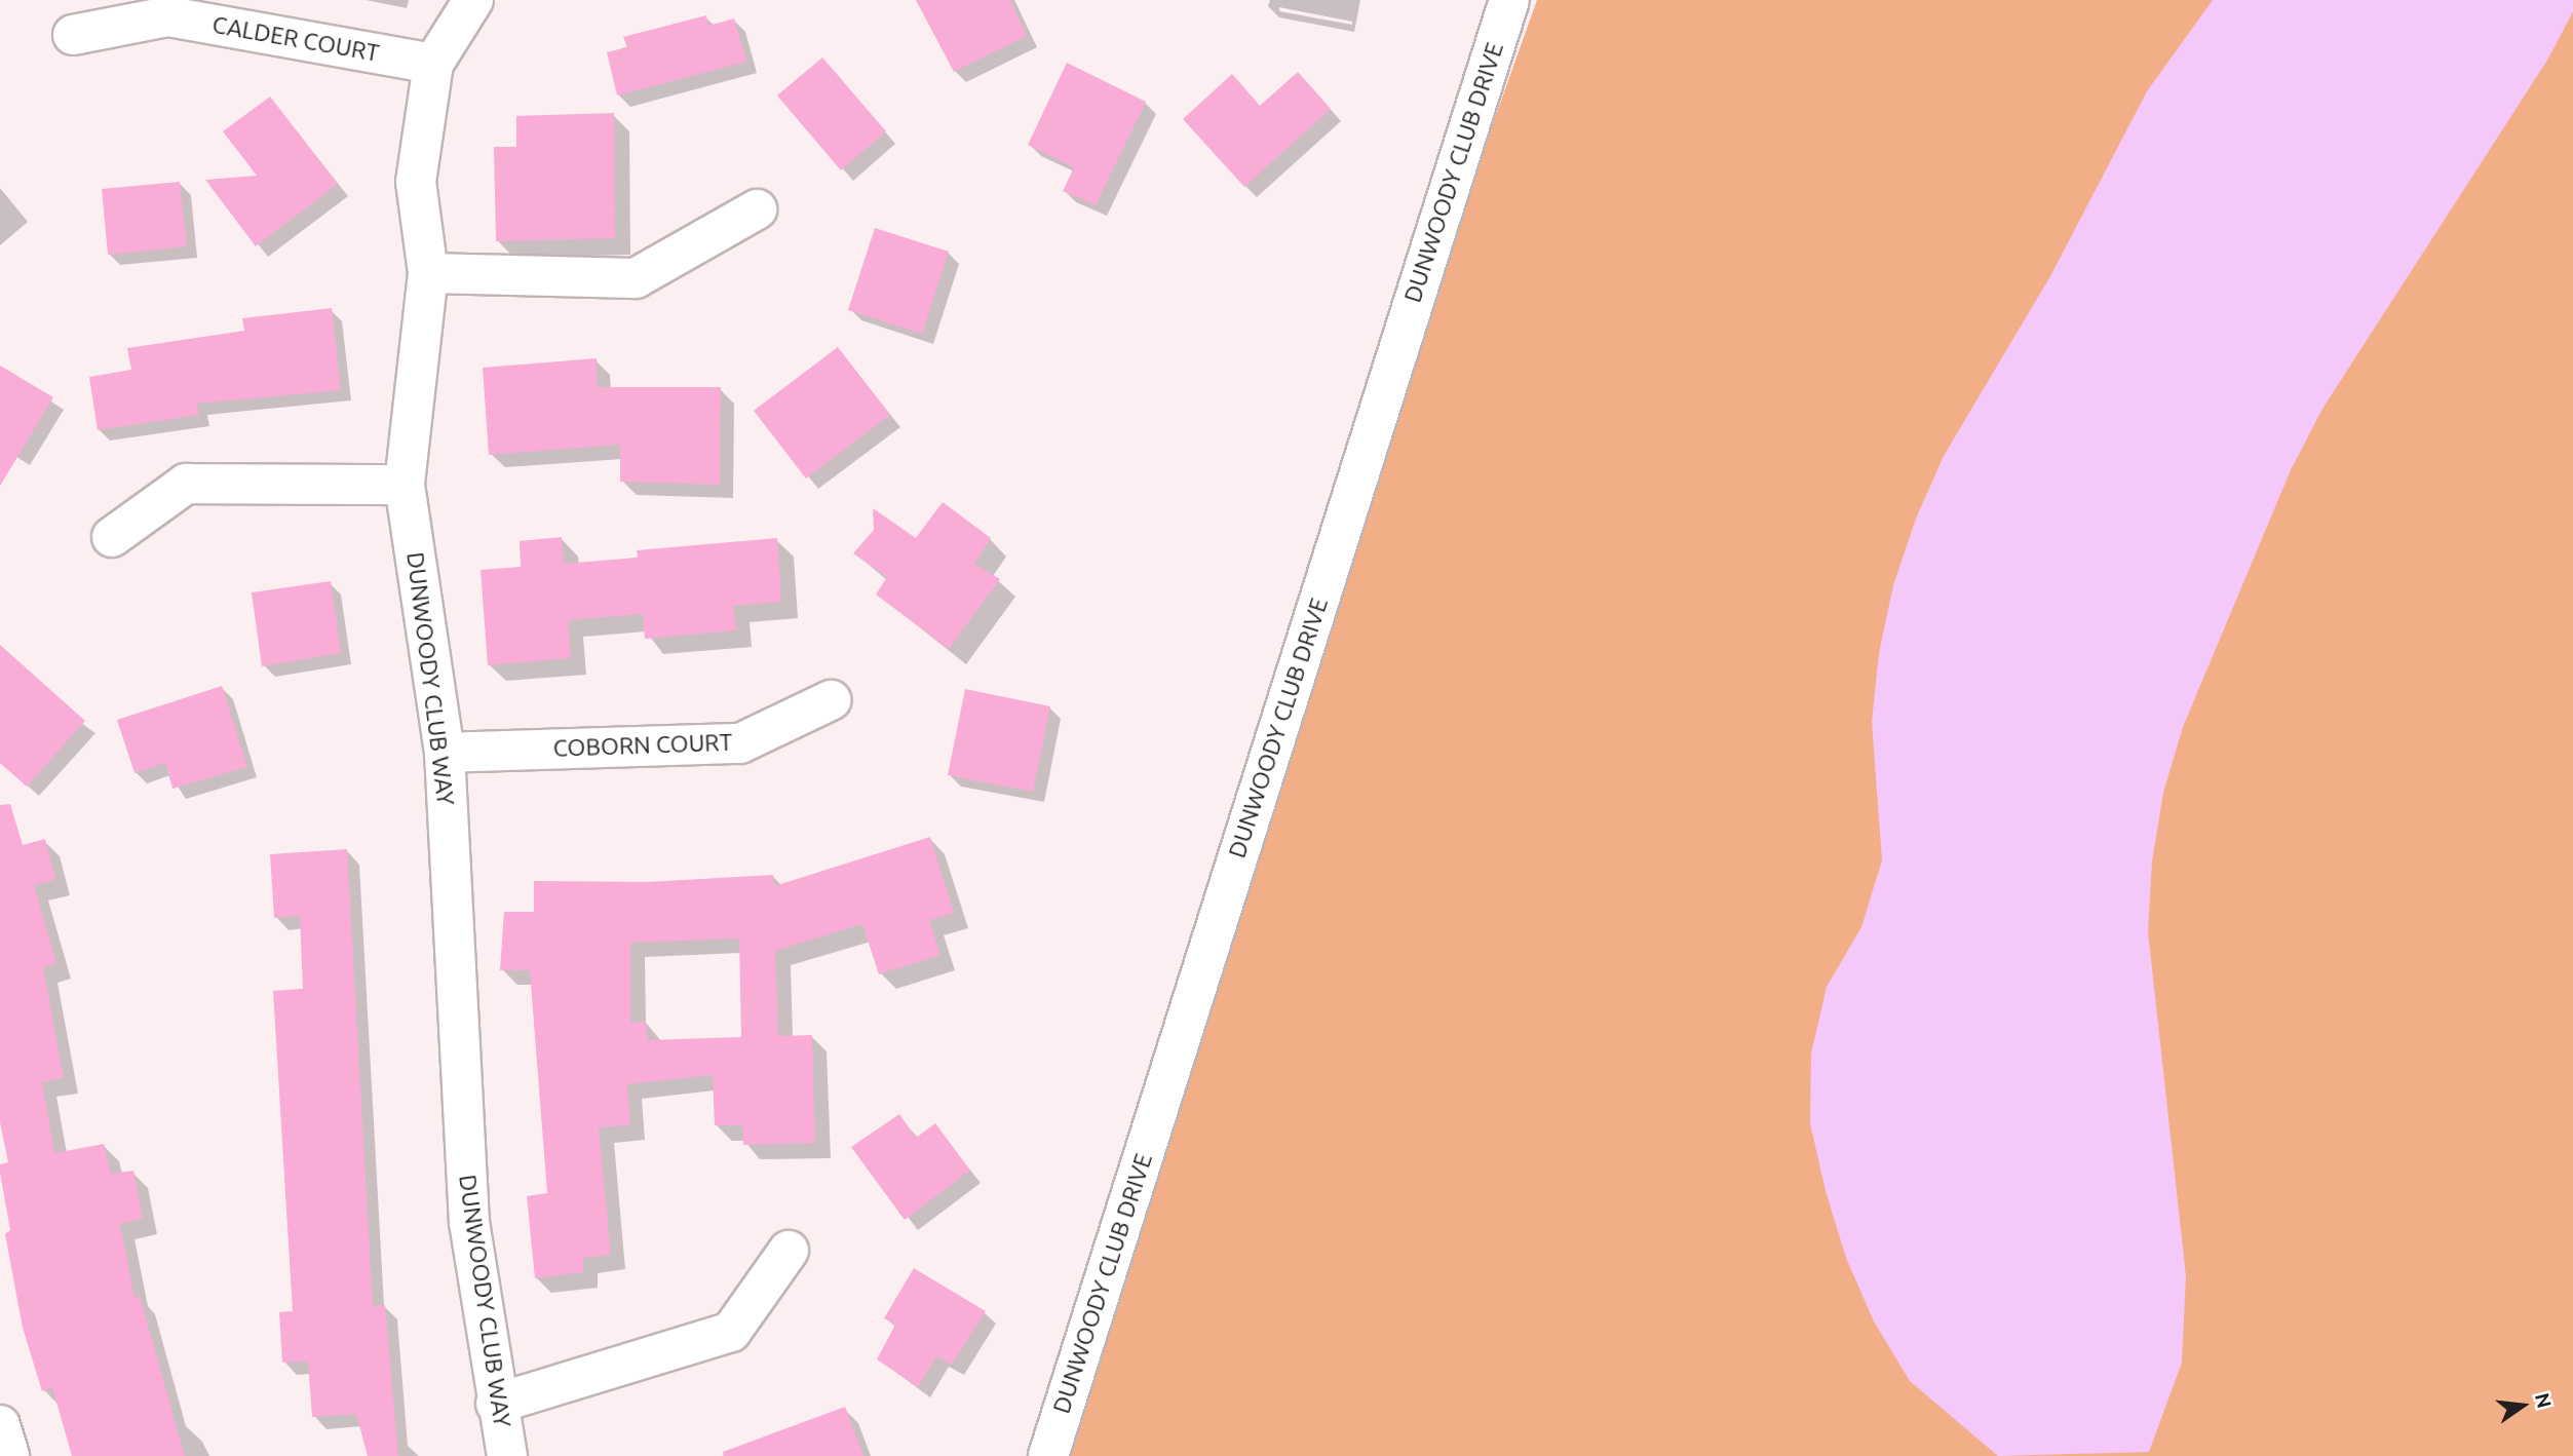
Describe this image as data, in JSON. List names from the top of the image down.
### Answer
{
  "streets": {
    "street": [
      "CALDER COURT",
      "DUNWOODY CLUB DRIVE",
      "DUNWOODY CLUB WAY",
      "COBORN COURT"
    ]
  },
  "crossings": [
    ["CALDER COURT", "DUNWOODY CLUB WAY"],
    ["DUNWOODY CLUB WAY", "COBORN COURT"]
  ],
  "north": "right"
}
